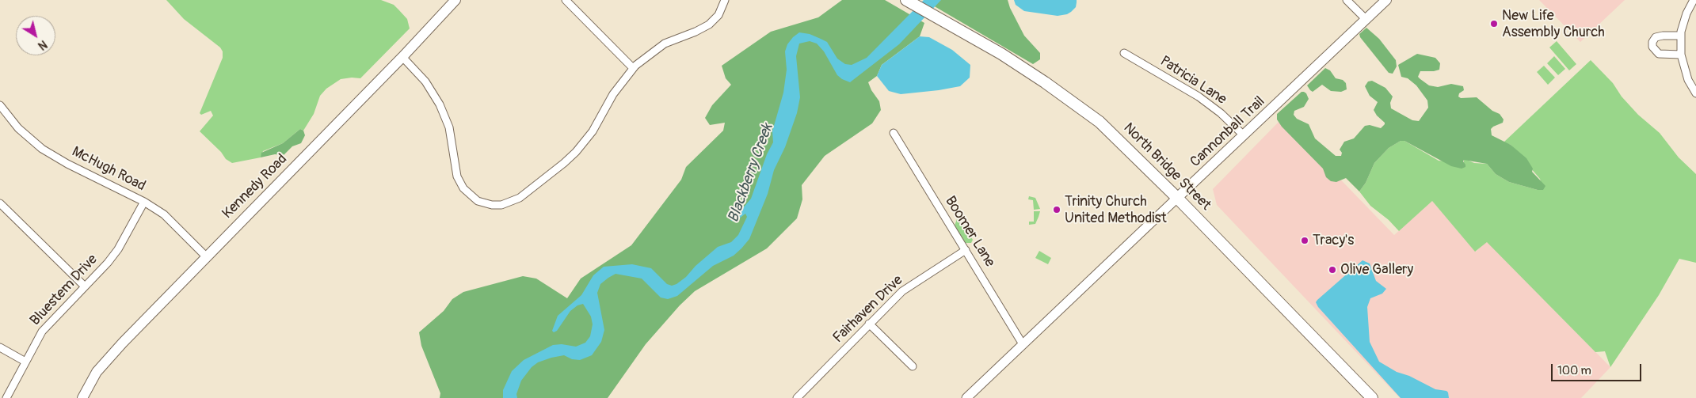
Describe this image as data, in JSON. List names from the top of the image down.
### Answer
{
  "streets": {
    "highway": ["North Bridge Street"],
    "main road": ["Cannonball Trail", "Kennedy Road"],
    "street": [
      "Patricia Lane",
      "McHugh Road",
      "Boomer Lane",
      "Bluestem Drive",
      "Fairhaven Drive"
    ]
  },
  "crossings": [
    ["Patricia Lane", "Cannonball Trail"],
    ["Cannonball Trail", "North Bridge Street"],
    ["Cannonball Trail", "Boomer Lane"],
    ["McHugh Road", "Kennedy Road"],
    ["McHugh Road", "Bluestem Drive"],
    ["Boomer Lane", "Fairhaven Drive"]
  ],
  "water": ["Blackberry Creek"],
  "places": [
    "New Life Assembly Church",
    "Trinity Church United Methodist",
    "Tracy's",
    "Olive Gallery"
  ],
  "scale_bar": "100 m",
  "north": "bottom right"
}
